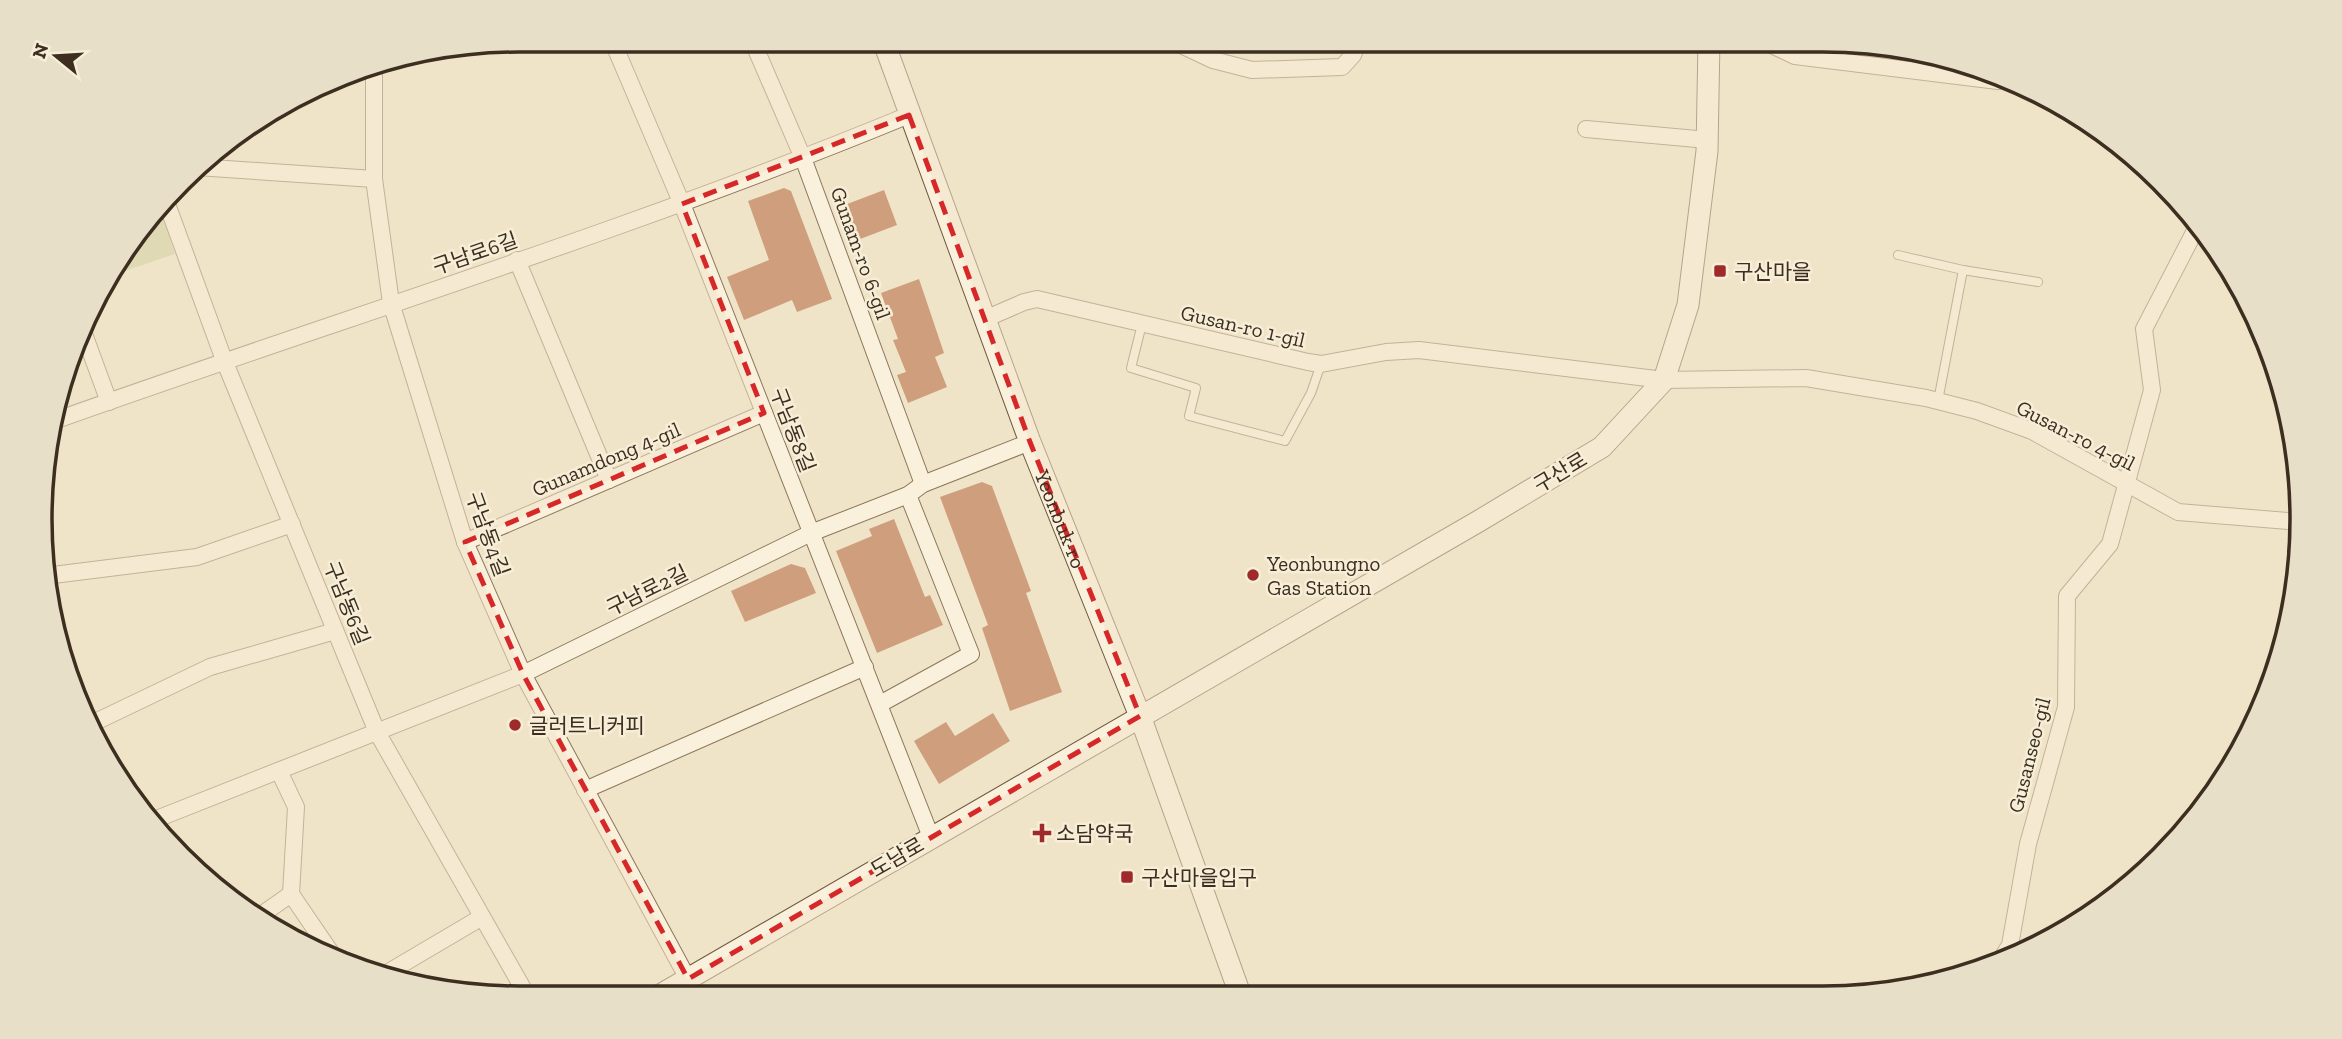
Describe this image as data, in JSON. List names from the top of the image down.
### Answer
{
  "streets": {
    "main road": ["구산로", "Yeonbuk-ro", "도남로"],
    "street": [
      "구남로6길",
      "Gunam-ro 6-gil",
      "Gusan-ro 1-gil",
      "구남동8길",
      "Gusan-ro 4-gil",
      "Gunamdong 4-gil",
      "구남동4길",
      "구남로2길",
      "구남동6길",
      "Gusanseo-gil"
    ]
  },
  "crossings": [
    ["구남로6길", "Gunam-ro 6-gil"],
    ["구남로6길", "구남동8길"],
    ["구남로6길", "Yeonbuk-ro"],
    ["구남로6길", "구남동4길"],
    ["구남로6길", "구남동6길"],
    ["Gunam-ro 6-gil", "구남로2길"],
    ["Gusan-ro 1-gil", "Gusan-ro 4-gil"],
    ["Gusan-ro 1-gil", "구산로"],
    ["Gusan-ro 1-gil", "Yeonbuk-ro"],
    ["구남동8길", "Gunamdong 4-gil"],
    ["구남동8길", "구남로2길"],
    ["구남동8길", "도남로"],
    ["Gusan-ro 4-gil", "구산로"],
    ["Gusan-ro 4-gil", "Gusanseo-gil"],
    ["Gunamdong 4-gil", "구남동4길"],
    ["구산로", "Yeonbuk-ro"],
    ["구산로", "도남로"],
    ["Yeonbuk-ro", "구남로2길"],
    ["Yeonbuk-ro", "도남로"],
    ["구남동4길", "구남로2길"],
    ["구남동4길", "도남로"],
    ["구남로2길", "구남동6길"]
  ],
  "places": {
    "transit": ["구산마을", "구산마을입구"],
    "other": ["Yeonbungno Gas Station", "글러트니커피"],
    "health": ["소담약국"]
  },
  "north": "left"
}
